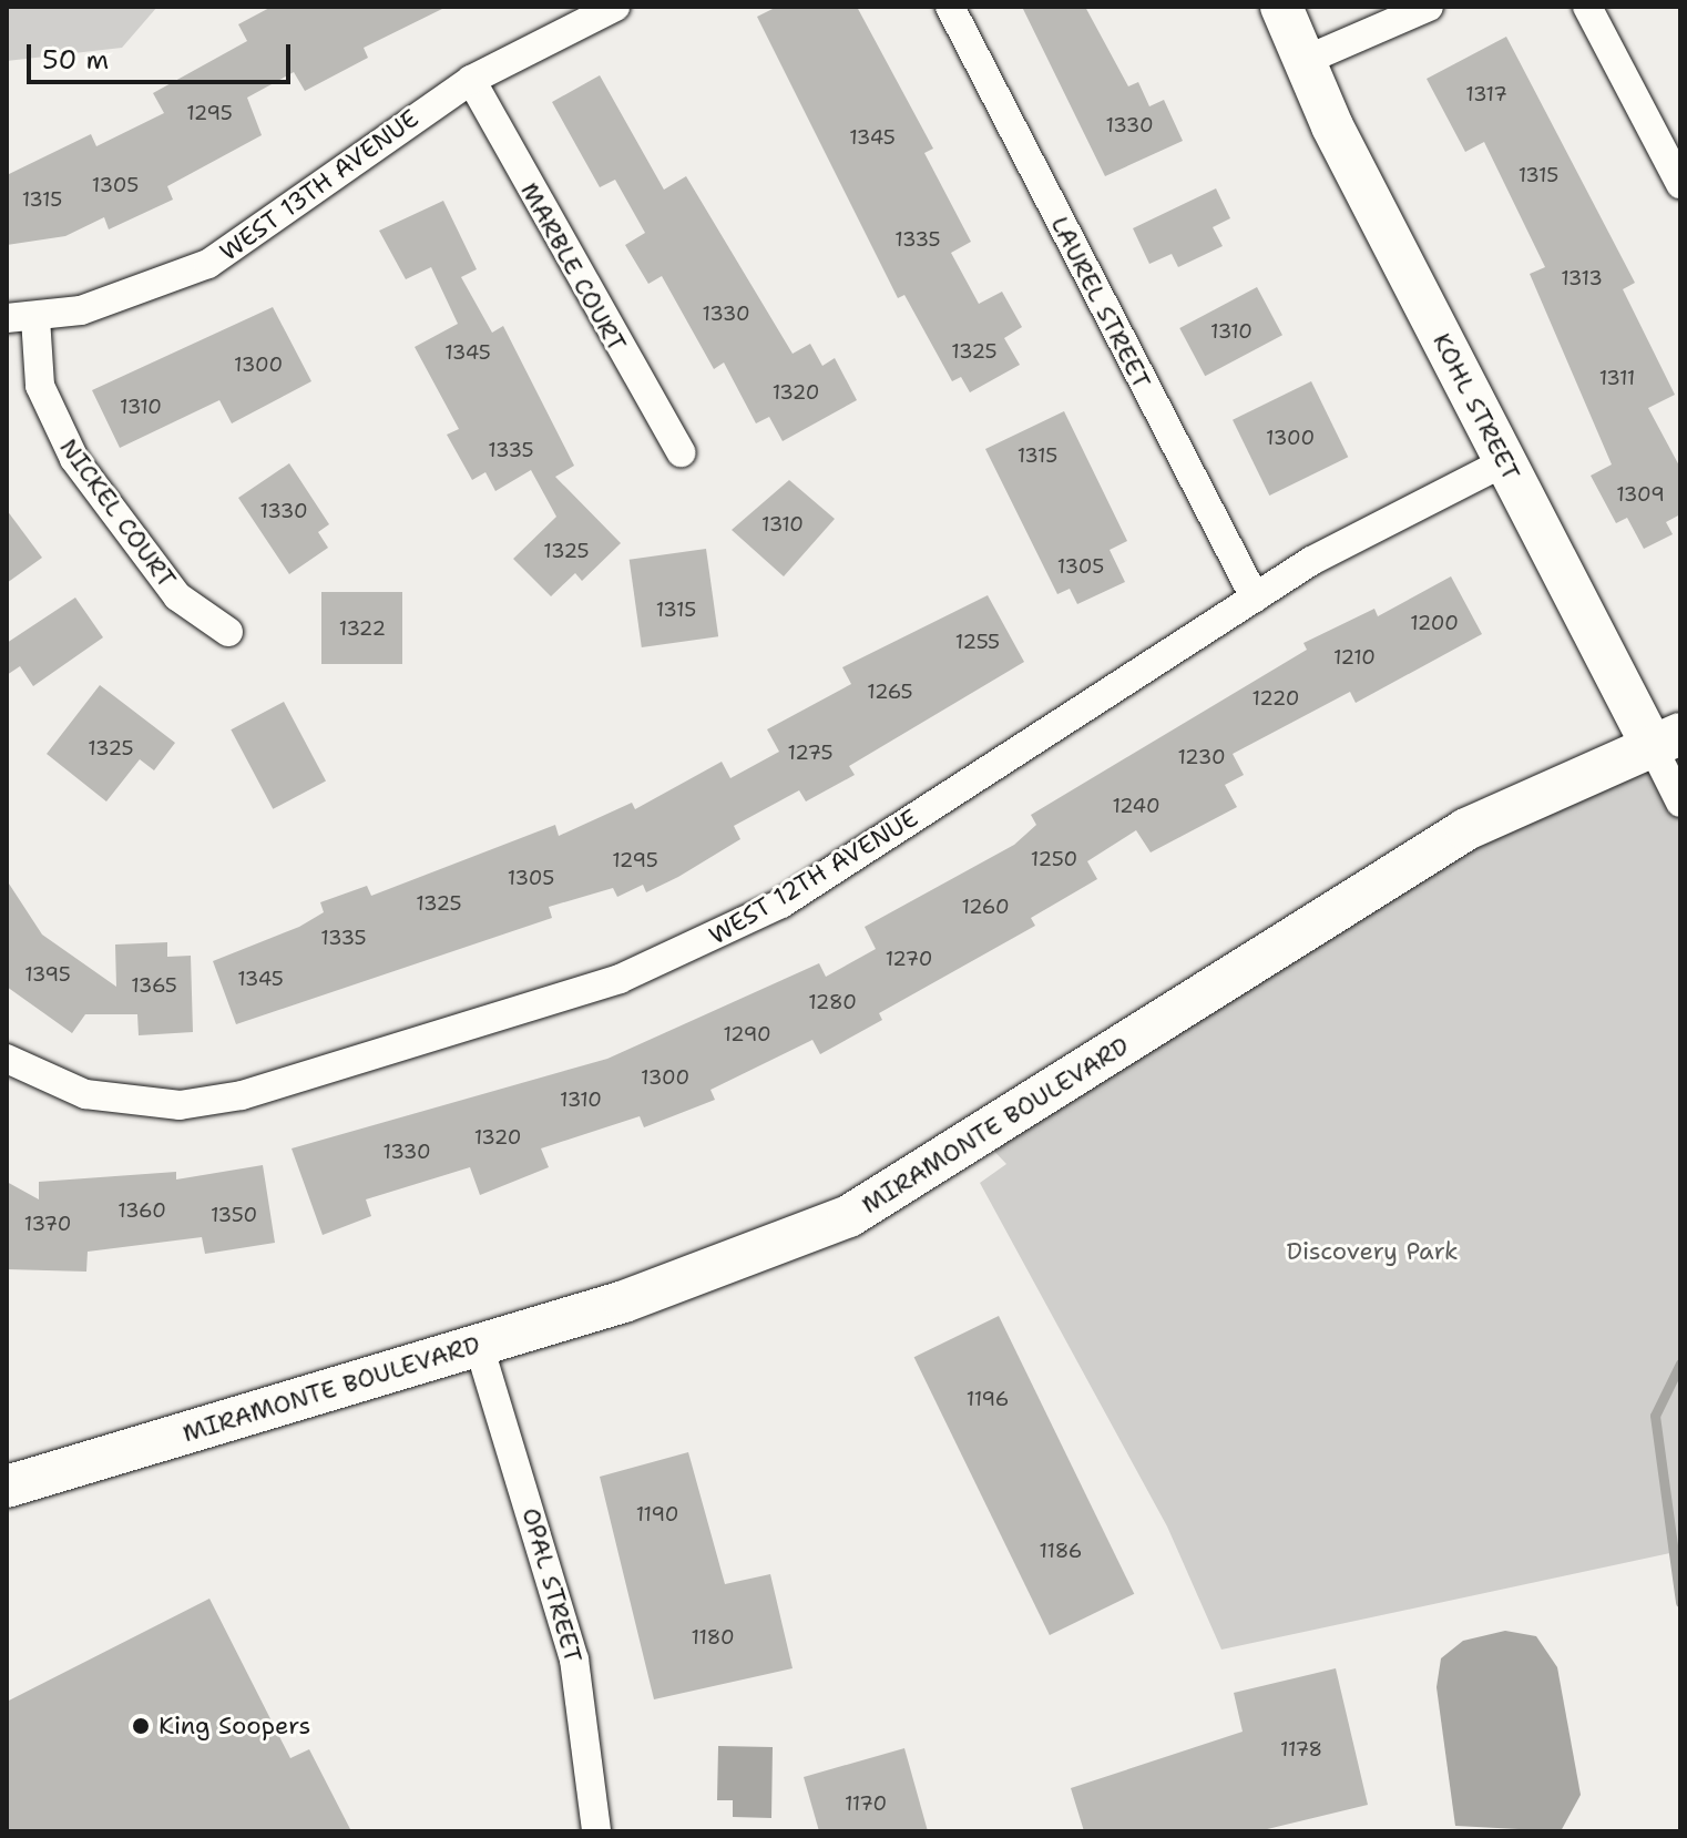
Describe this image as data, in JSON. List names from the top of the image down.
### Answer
{
  "streets": {
    "street": [
      "WEST 13TH AVENUE",
      "MARBLE COURT",
      "LAUREL STREET",
      "KOHL STREET",
      "NICKEL COURT",
      "WEST 12TH AVENUE",
      "MIRAMONTE BOULEVARD",
      "OPAL STREET"
    ]
  },
  "crossings": [
    ["WEST 13TH AVENUE", "MARBLE COURT"],
    ["WEST 13TH AVENUE", "NICKEL COURT"],
    ["LAUREL STREET", "WEST 12TH AVENUE"],
    ["KOHL STREET", "WEST 12TH AVENUE"],
    ["KOHL STREET", "MIRAMONTE BOULEVARD"],
    ["MIRAMONTE BOULEVARD", "OPAL STREET"]
  ],
  "parks": ["Discovery Park"],
  "places": ["King Soopers"],
  "house_numbers": [
    "1317",
    "1295",
    "1330",
    "1345",
    "1315",
    "1305",
    "1315",
    "1335",
    "1313",
    "1330",
    "1310",
    "1325",
    "1345",
    "1300",
    "1311",
    "1320",
    "1310",
    "1300",
    "1335",
    "1315",
    "1309",
    "1330",
    "1310",
    "1325",
    "1305",
    "1315",
    "1200",
    "1322",
    "1255",
    "1210",
    "1265",
    "1220",
    "1325",
    "1275",
    "1230",
    "1240",
    "1250",
    "1295",
    "1305",
    "1325",
    "1260",
    "1335",
    "1270",
    "1395",
    "1345",
    "1365",
    "1280",
    "1290",
    "1300",
    "1310",
    "1320",
    "1330",
    "1360",
    "1350",
    "1370",
    "1196",
    "1190",
    "1186",
    "1180",
    "1178",
    "1170"
  ],
  "scale_bar": "50 m"
}
